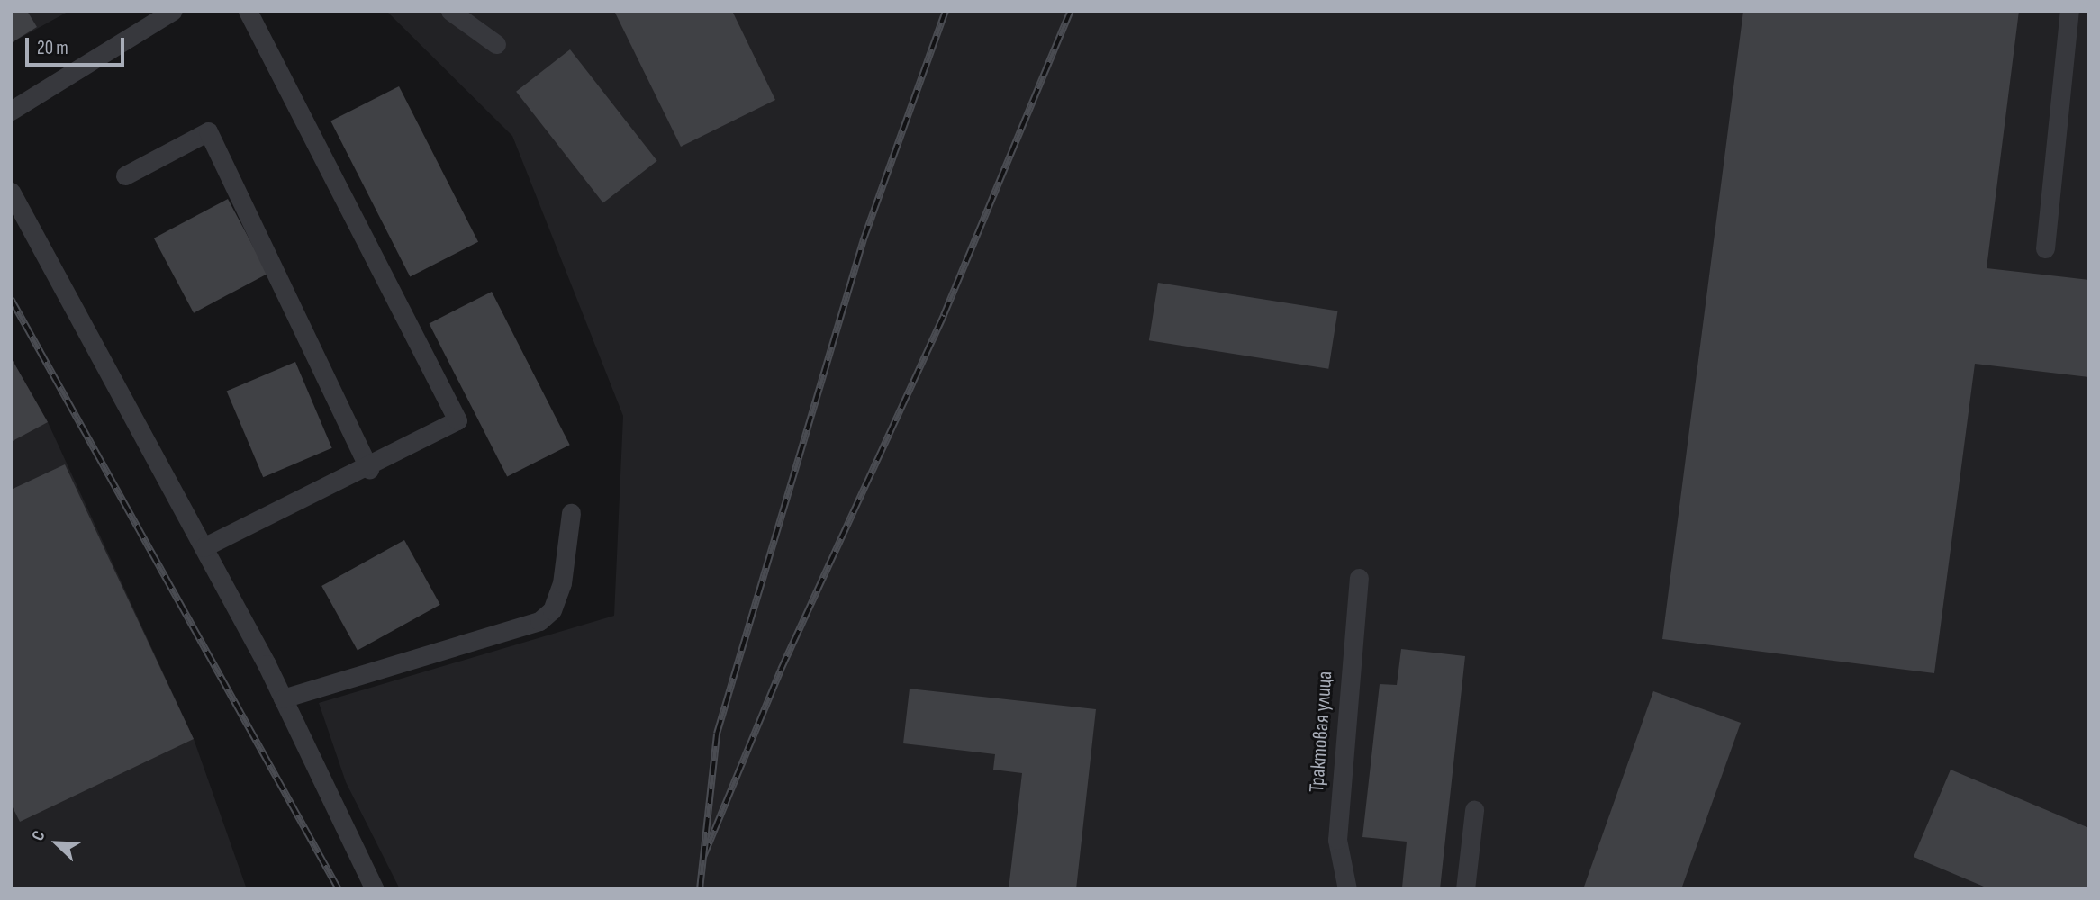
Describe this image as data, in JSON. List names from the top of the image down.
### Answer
{
  "streets": {
    "lane": ["Трактовая улица"]
  },
  "scale_bar": "20 m",
  "north": "top left"
}
